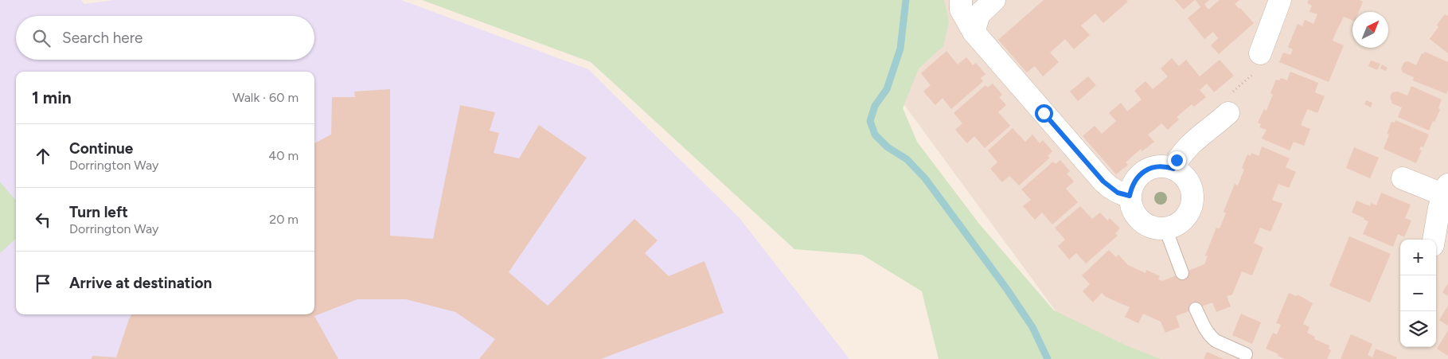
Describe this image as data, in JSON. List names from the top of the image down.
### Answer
{
  "north": "top right",
  "page": {
    "search": "Search here",
    "heading": ["1 min", "Walk · 60 m"],
    "list": [
      ["Continue", "Dorrington Way", "40 m"],
      ["Turn left", "Dorrington Way", "20 m"],
      "Arrive at destination"
    ],
    "map_buttons": ["+", "−"]
  }
}
